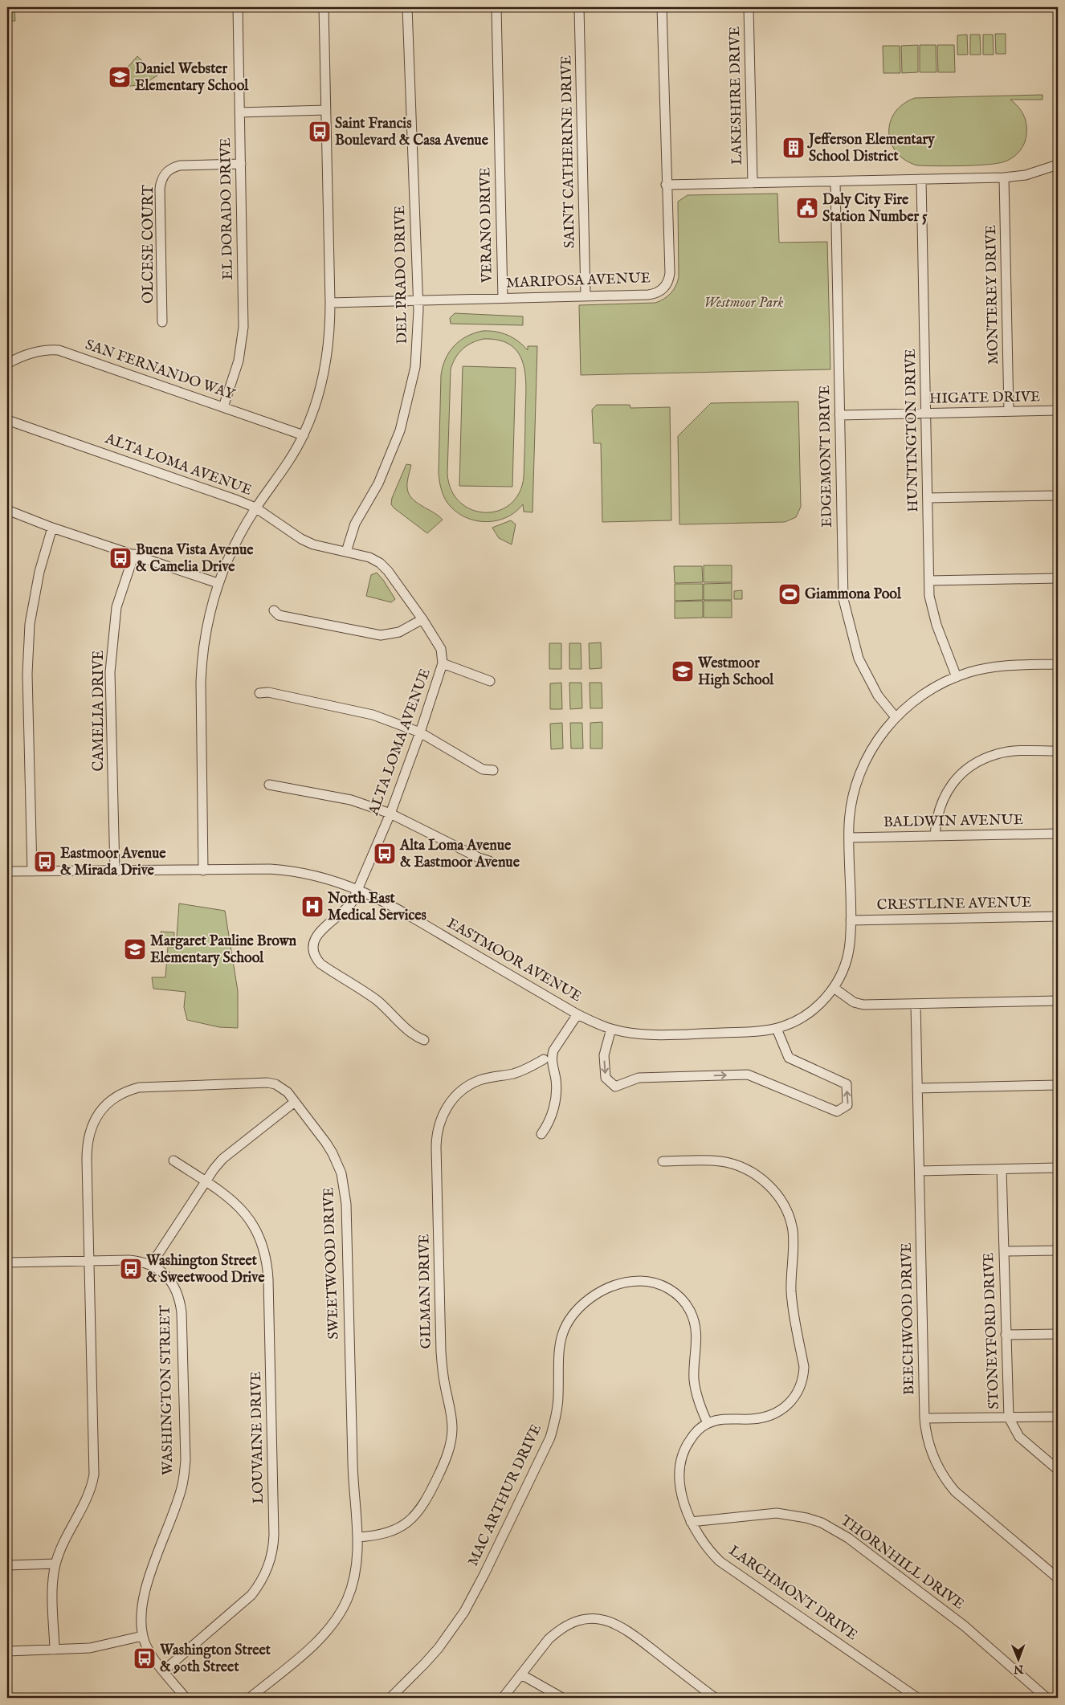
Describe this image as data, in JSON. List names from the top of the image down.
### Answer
{
  "streets": {
    "street": [
      "LAKESHIRE DRIVE",
      "SAINT CATHERINE DRIVE",
      "EL DORADO DRIVE",
      "VERANO DRIVE",
      "OLCESE COURT",
      "DEL PRADO DRIVE",
      "MARIPOSA AVENUE",
      "MONTEREY DRIVE",
      "SAN FERNANDO WAY",
      "HIGATE DRIVE",
      "HUNTINGTON DRIVE",
      "EDGEMONT DRIVE",
      "ALTA LOMA AVENUE",
      "CAMELIA DRIVE",
      "BALDWIN AVENUE",
      "CRESTLINE AVENUE",
      "EASTMOOR AVENUE",
      "SWEETWOOD DRIVE",
      "GILMAN DRIVE",
      "BEECHWOOD DRIVE",
      "STONEYFORD DRIVE",
      "WASHINGTON STREET",
      "LOUVAINE DRIVE",
      "MAC ARTHUR DRIVE",
      "THORNHILL DRIVE",
      "LARCHMONT DRIVE"
    ]
  },
  "crossings": [
    ["SAINT CATHERINE DRIVE", "MARIPOSA AVENUE"],
    ["EL DORADO DRIVE", "OLCESE COURT"],
    ["EL DORADO DRIVE", "SAN FERNANDO WAY"],
    ["VERANO DRIVE", "MARIPOSA AVENUE"],
    ["DEL PRADO DRIVE", "MARIPOSA AVENUE"],
    ["DEL PRADO DRIVE", "ALTA LOMA AVENUE"],
    ["MONTEREY DRIVE", "HIGATE DRIVE"],
    ["HIGATE DRIVE", "HUNTINGTON DRIVE"],
    ["HIGATE DRIVE", "EDGEMONT DRIVE"],
    ["HUNTINGTON DRIVE", "EASTMOOR AVENUE"],
    ["EDGEMONT DRIVE", "EASTMOOR AVENUE"],
    ["ALTA LOMA AVENUE", "EASTMOOR AVENUE"],
    ["CAMELIA DRIVE", "EASTMOOR AVENUE"],
    ["BALDWIN AVENUE", "EASTMOOR AVENUE"],
    ["CRESTLINE AVENUE", "EASTMOOR AVENUE"],
    ["SWEETWOOD DRIVE", "GILMAN DRIVE"],
    ["SWEETWOOD DRIVE", "WASHINGTON STREET"],
    ["WASHINGTON STREET", "LOUVAINE DRIVE"],
    ["MAC ARTHUR DRIVE", "LARCHMONT DRIVE"],
    ["THORNHILL DRIVE", "LARCHMONT DRIVE"]
  ],
  "parks": ["Westmoor Park"],
  "places": {
    "school or university": ["Daniel Webster Elementary School", "Westmoor High School", "Margaret Pauline Brown Elementary School"],
    "bus stop": [
      "Saint Francis Boulevard & Casa Avenue",
      "Buena Vista Avenue & Camelia Drive",
      "Alta Loma Avenue & Eastmoor Avenue",
      "Eastmoor Avenue & Mirada Drive",
      "Washington Street & Sweetwood Drive",
      "Washington Street & 90th Street"
    ],
    "building": ["Jefferson Elementary School District"],
    "public building": ["Daly City Fire Station Number 5"],
    "sports": ["Giammona Pool"],
    "hospital": ["North East Medical Services"]
  },
  "north": "bottom"
}
